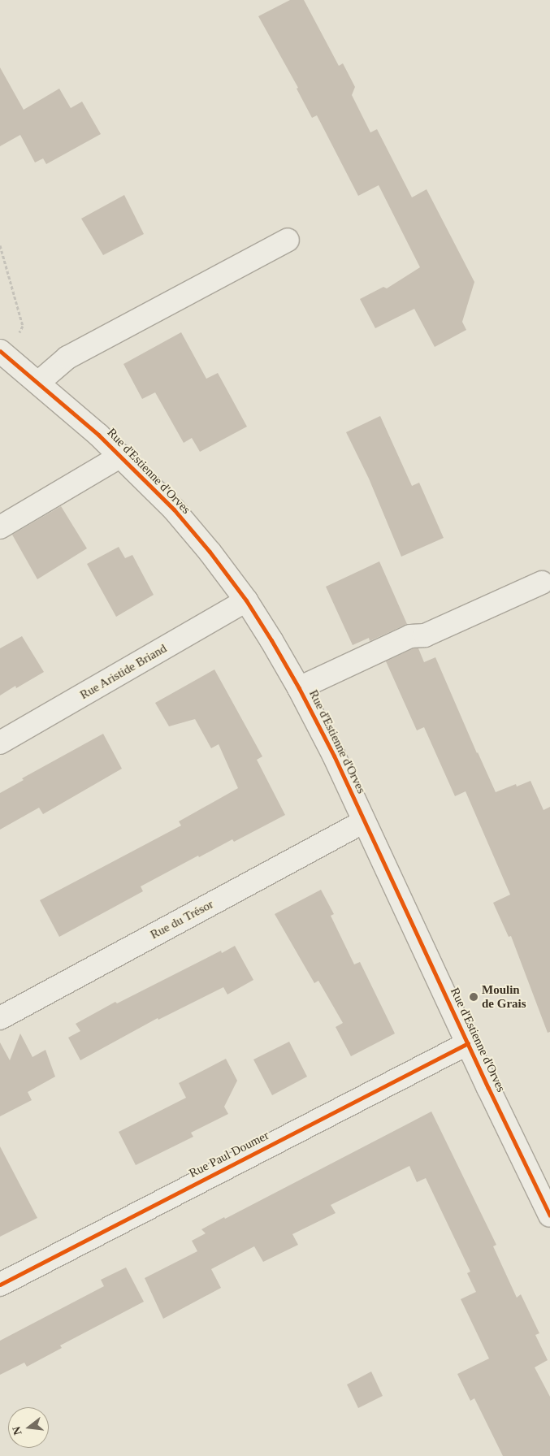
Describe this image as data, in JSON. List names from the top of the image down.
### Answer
{
  "streets": {
    "street": [
      "Rue d'Estienne d'Orves",
      "Rue Aristide Briand",
      "Rue du Trésor",
      "Rue Paul Doumer"
    ]
  },
  "crossings": [
    ["Rue d'Estienne d'Orves", "Rue Aristide Briand"],
    ["Rue d'Estienne d'Orves", "Rue du Trésor"],
    ["Rue d'Estienne d'Orves", "Rue Paul Doumer"]
  ],
  "places": ["Moulin de Grais"],
  "north": "left"
}
